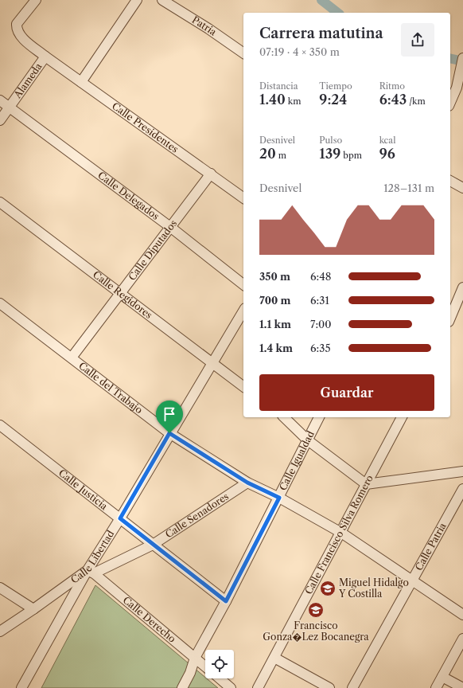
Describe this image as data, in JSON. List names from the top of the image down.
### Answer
{
  "streets": {
    "street": [
      "Patria",
      "Alameda",
      "Calle Presidentes",
      "Calle Delegados",
      "Calle Diputados",
      "Calle Regidores",
      "Calle del Trabajo",
      "Calle Igualdad",
      "Calle Justicia",
      "Calle Senadores",
      "Calle Francisco Silva Romero",
      "Calle Patria",
      "Calle Libertad",
      "Calle Derecho"
    ]
  },
  "crossings": [
    ["Alameda", "Calle Presidentes"],
    ["Alameda", "Calle Delegados"],
    ["Calle Presidentes", "Calle Diputados"],
    ["Calle Delegados", "Calle Diputados"],
    ["Calle Diputados", "Calle Regidores"],
    ["Calle Diputados", "Calle del Trabajo"],
    ["Calle Regidores", "Calle Libertad"],
    ["Calle del Trabajo", "Calle Igualdad"],
    ["Calle del Trabajo", "Calle Senadores"],
    ["Calle del Trabajo", "Calle Francisco Silva Romero"],
    ["Calle del Trabajo", "Calle Patria"],
    ["Calle del Trabajo", "Calle Libertad"],
    ["Calle Igualdad", "Calle Justicia"],
    ["Calle Igualdad", "Calle Derecho"],
    ["Calle Justicia", "Calle Senadores"],
    ["Calle Justicia", "Calle Libertad"],
    ["Calle Senadores", "Calle Libertad"],
    ["Calle Senadores", "Calle Derecho"],
    ["Calle Libertad", "Calle Derecho"]
  ],
  "places": {
    "school or university": ["Miguel Hidalgo Y Costilla", "Francisco Gonza�Lez Bocanegra"]
  },
  "page": {
    "heading": ["Carrera matutina", "07:19 · 4 × 350 m"],
    "stats": [
      ["Distancia", "1.40 km"],
      ["Tiempo", "9:24"],
      ["Ritmo", "6:43 /km"],
      ["Desnivel", "20 m"],
      ["Pulso", "139 bpm"],
      ["kcal", "96"]
    ],
    "chart": ["Desnivel", "128–131 m"],
    "list": [
      {
        "name": "350 m",
        "note": "6:48"
      },
      {
        "name": "700 m",
        "note": "6:31"
      },
      {
        "name": "1.1 km",
        "note": "7:00"
      },
      {
        "name": "1.4 km",
        "note": "6:35"
      }
    ],
    "buttons": "Guardar"
  }
}
